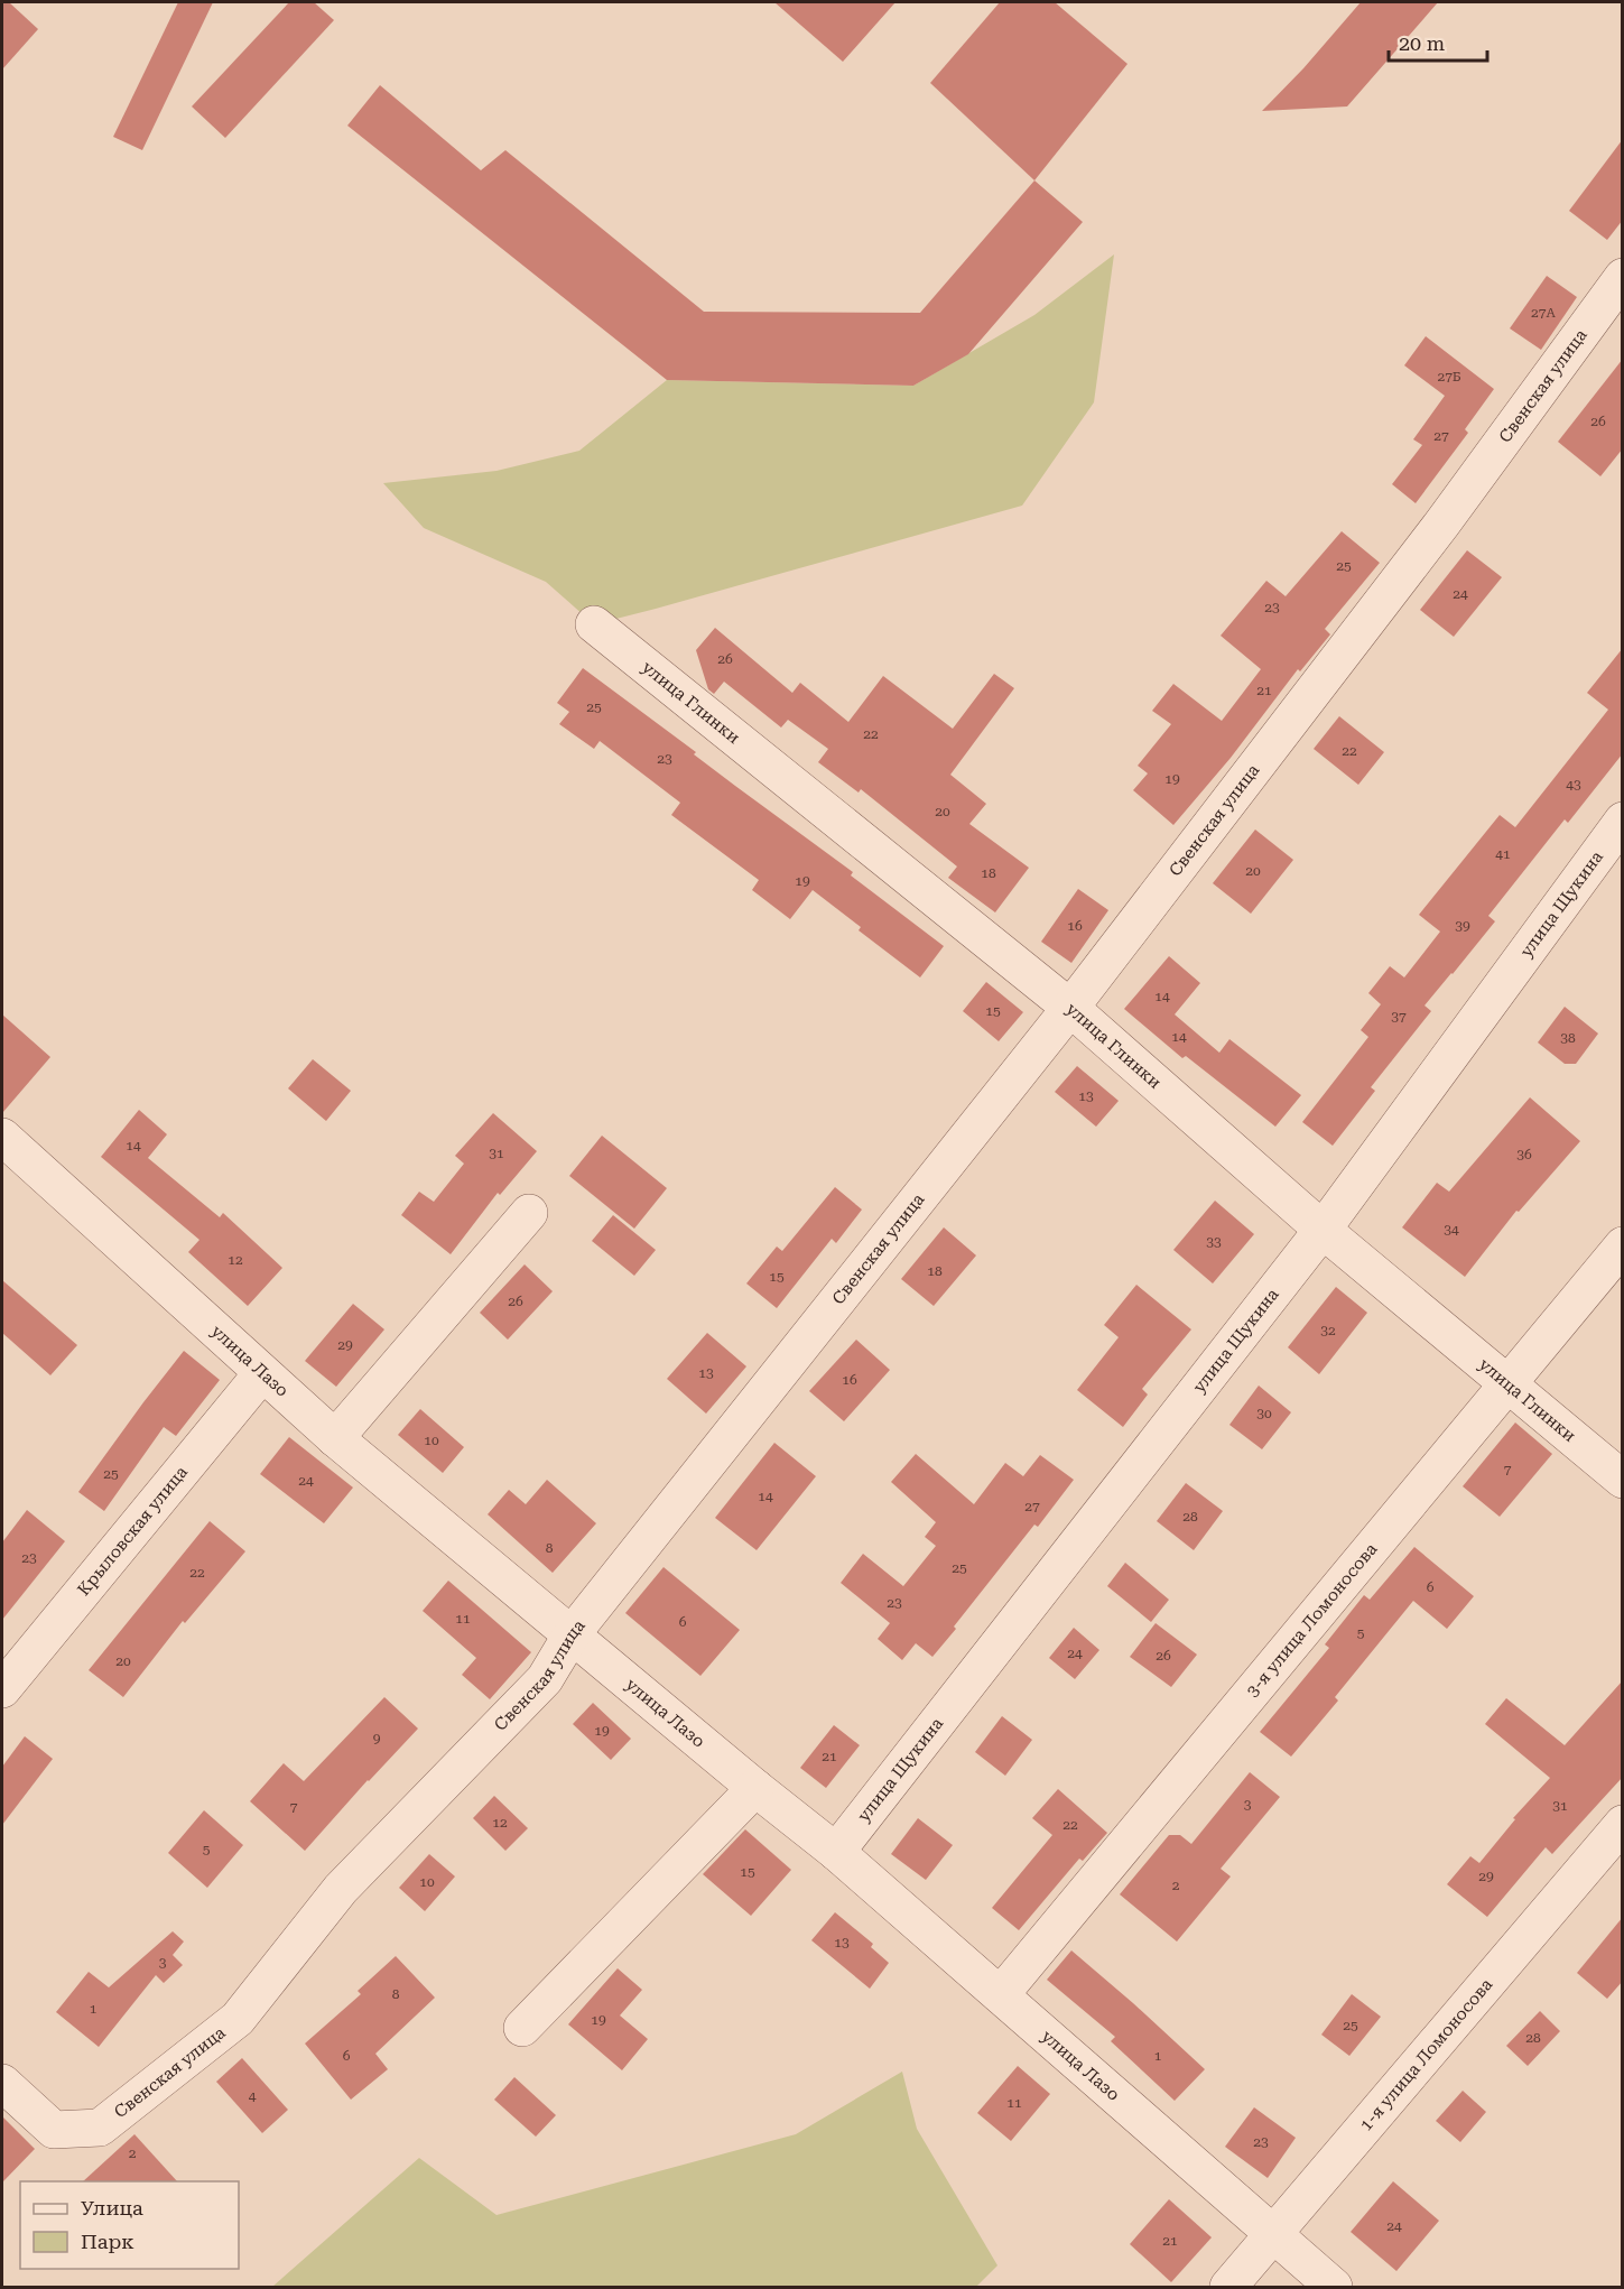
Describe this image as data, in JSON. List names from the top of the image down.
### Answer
{
  "streets": {
    "street": [
      "Свенская улица",
      "улица Глинки",
      "улица Щукина",
      "улица Лазо",
      "Крыловская улица",
      "3-я улица Ломоносова",
      "1-я улица Ломоносова"
    ]
  },
  "crossings": [
    ["Свенская улица", "улица Глинки"],
    ["Свенская улица", "улица Лазо"],
    ["улица Глинки", "улица Щукина"],
    ["улица Глинки", "3-я улица Ломоносова"],
    ["улица Щукина", "улица Лазо"],
    ["улица Лазо", "Крыловская улица"],
    ["улица Лазо", "3-я улица Ломоносова"],
    ["улица Лазо", "1-я улица Ломоносова"]
  ],
  "house_numbers": [
    "27А",
    "27Б",
    "26",
    "27",
    "25",
    "24",
    "23",
    "26",
    "21",
    "25",
    "22",
    "22",
    "23",
    "19",
    "43",
    "20",
    "41",
    "20",
    "18",
    "19",
    "16",
    "39",
    "14",
    "15",
    "37",
    "14",
    "38",
    "13",
    "14",
    "31",
    "36",
    "34",
    "33",
    "12",
    "18",
    "15",
    "26",
    "32",
    "29",
    "13",
    "16",
    "30",
    "10",
    "7",
    "25",
    "24",
    "14",
    "27",
    "28",
    "8",
    "23",
    "25",
    "22",
    "6",
    "23",
    "11",
    "6",
    "5",
    "24",
    "26",
    "20",
    "19",
    "9",
    "21",
    "3",
    "31",
    "7",
    "12",
    "22",
    "5",
    "15",
    "29",
    "10",
    "2",
    "13",
    "3",
    "8",
    "1",
    "19",
    "25",
    "28",
    "6",
    "1",
    "4",
    "11",
    "23",
    "2",
    "24",
    "21"
  ],
  "legend": ["Улица", "Парк"],
  "scale_bar": "20 m"
}
